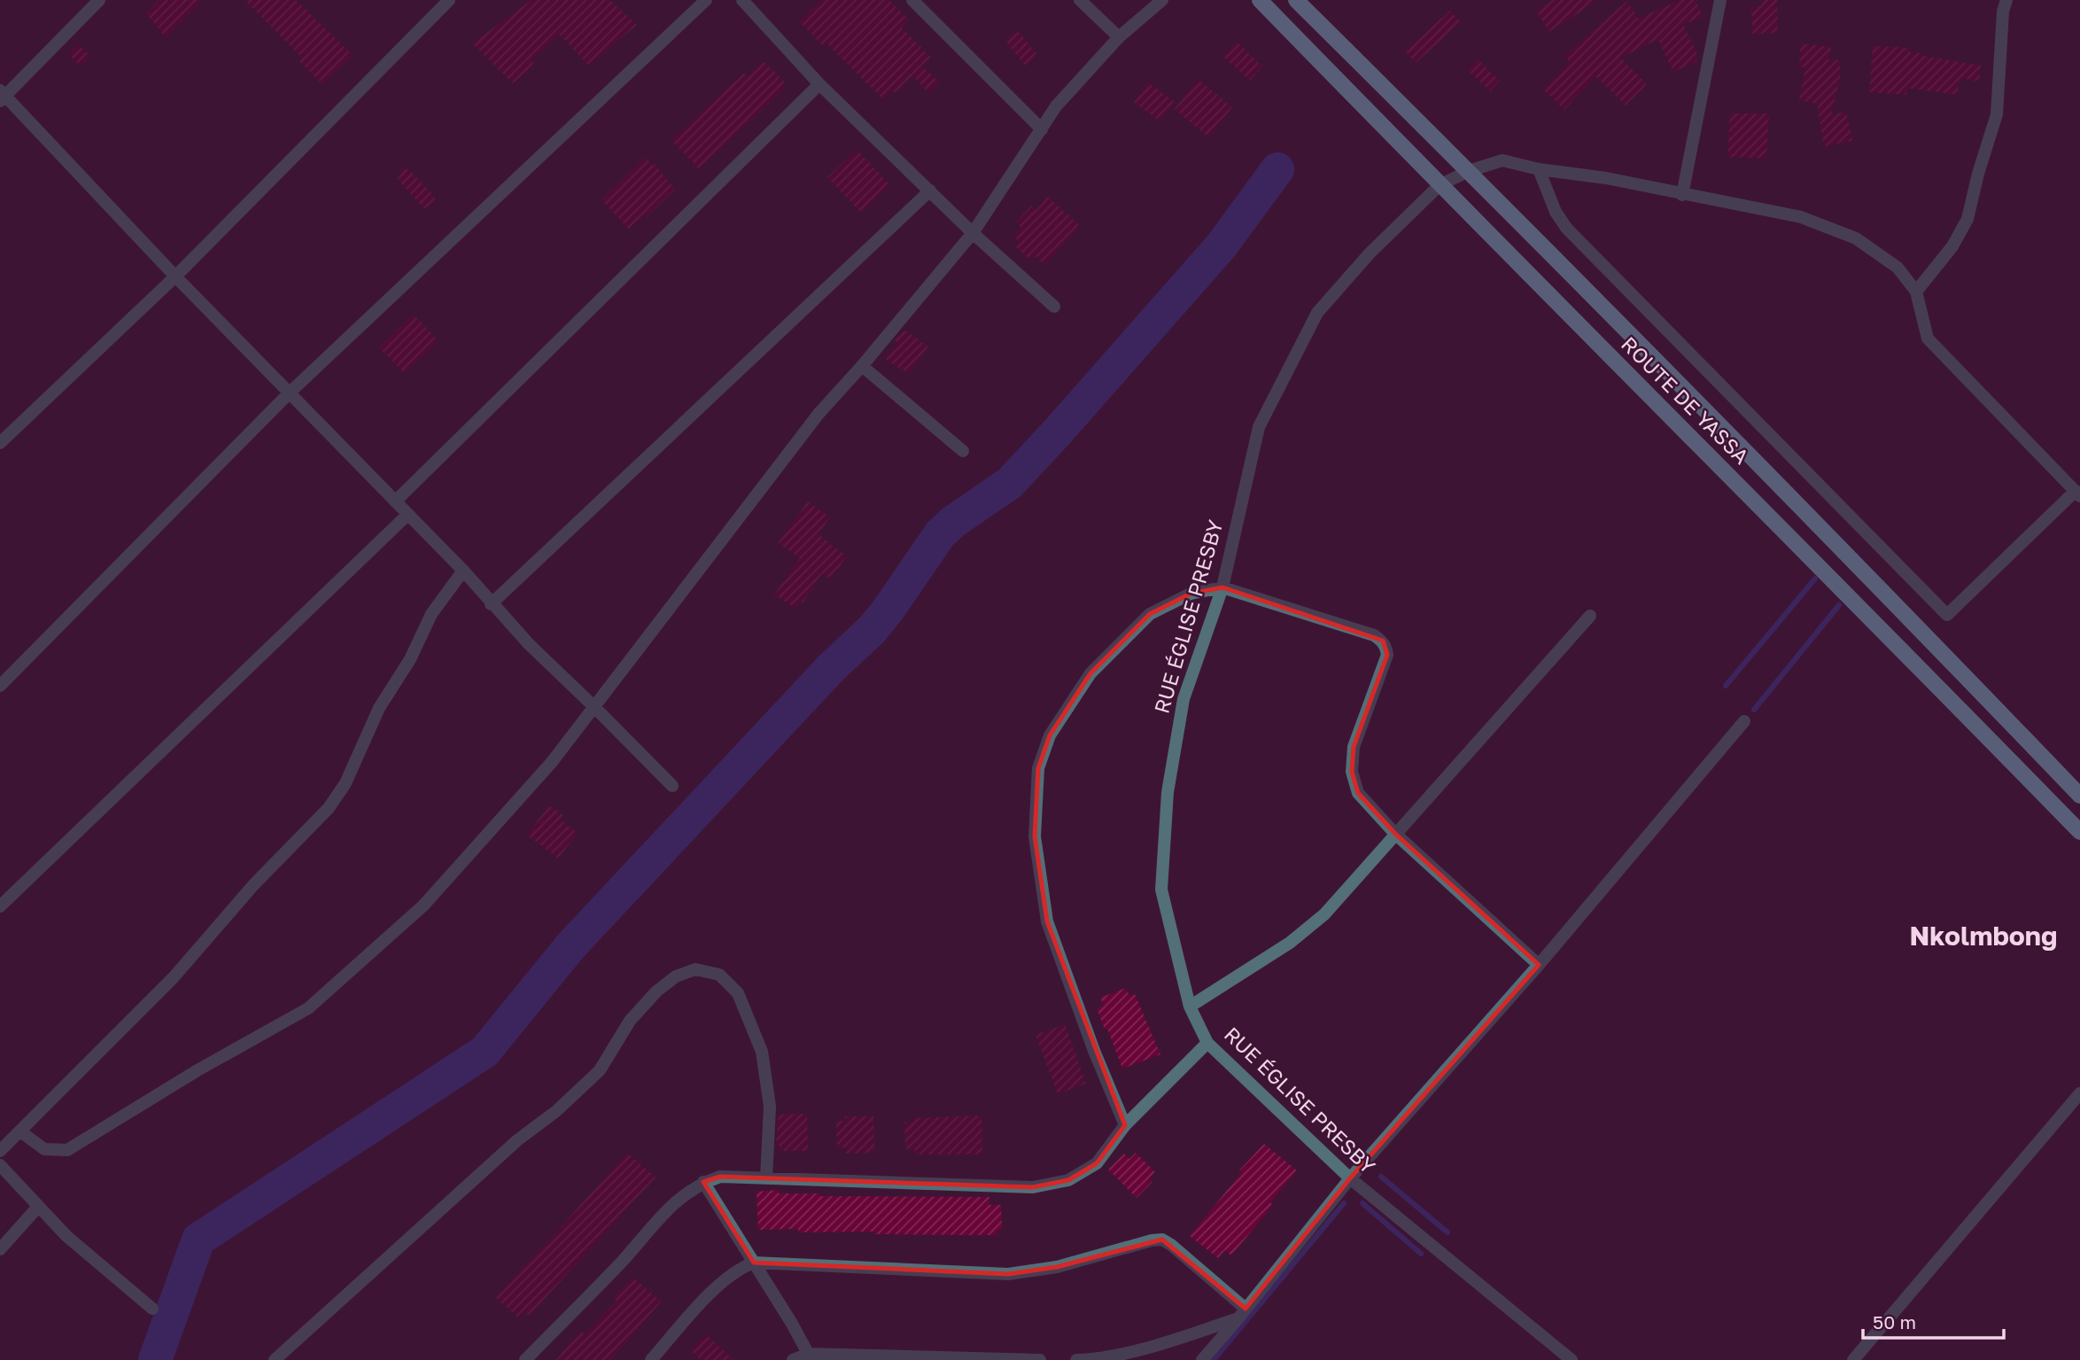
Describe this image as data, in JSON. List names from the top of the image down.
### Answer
{
  "streets": {
    "main road": ["ROUTE DE YASSA"],
    "street": ["RUE ÉGLISE PRESBY"]
  },
  "crossings": [
    ["ROUTE DE YASSA", "RUE ÉGLISE PRESBY"]
  ],
  "districts": ["Nkolmbong"],
  "scale_bar": "50 m"
}
